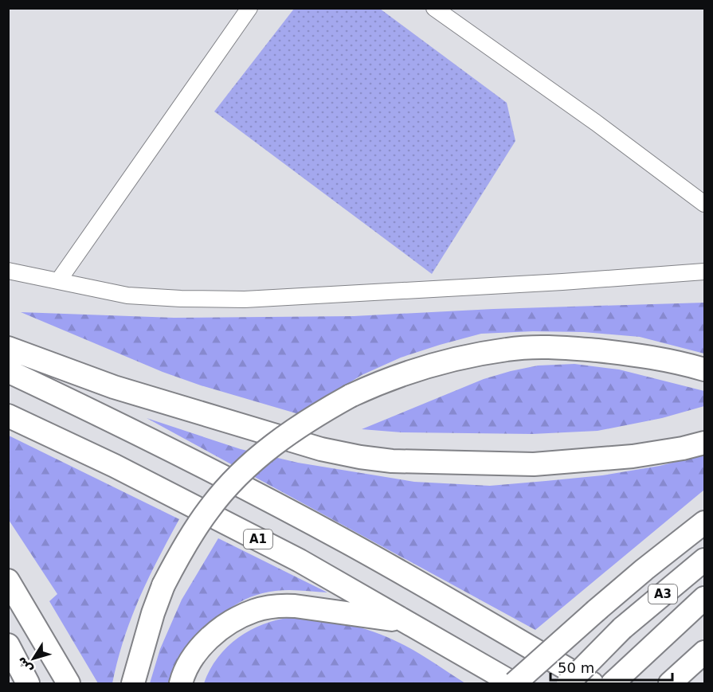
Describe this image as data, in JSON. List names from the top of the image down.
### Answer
{
  "streets": {
    "highway": ["A1", "A3"]
  },
  "scale_bar": "50 m",
  "north": "bottom left"
}
